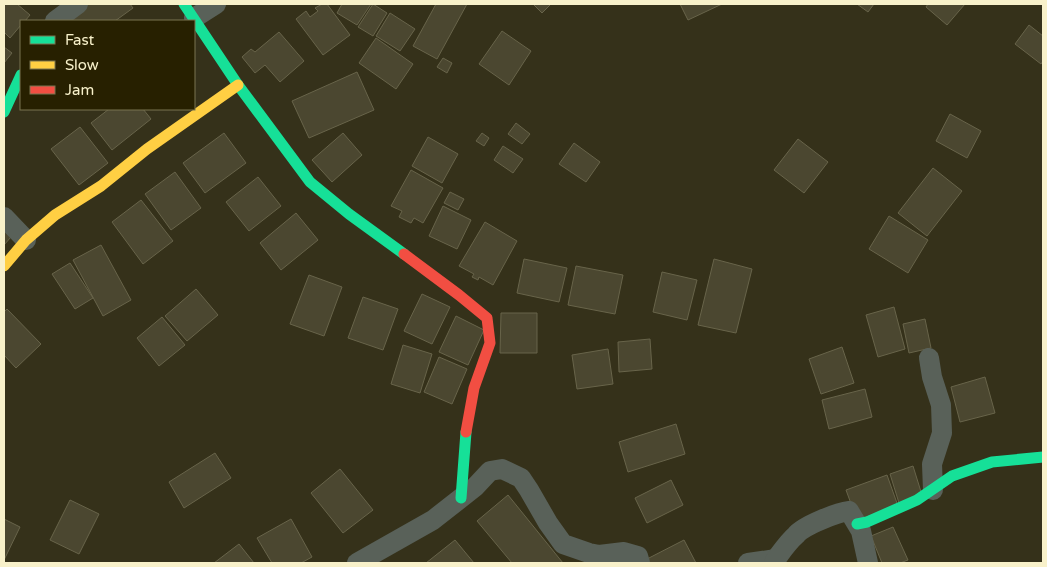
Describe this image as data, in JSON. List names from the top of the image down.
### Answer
{
  "legend": ["Fast", "Slow", "Jam"]
}
